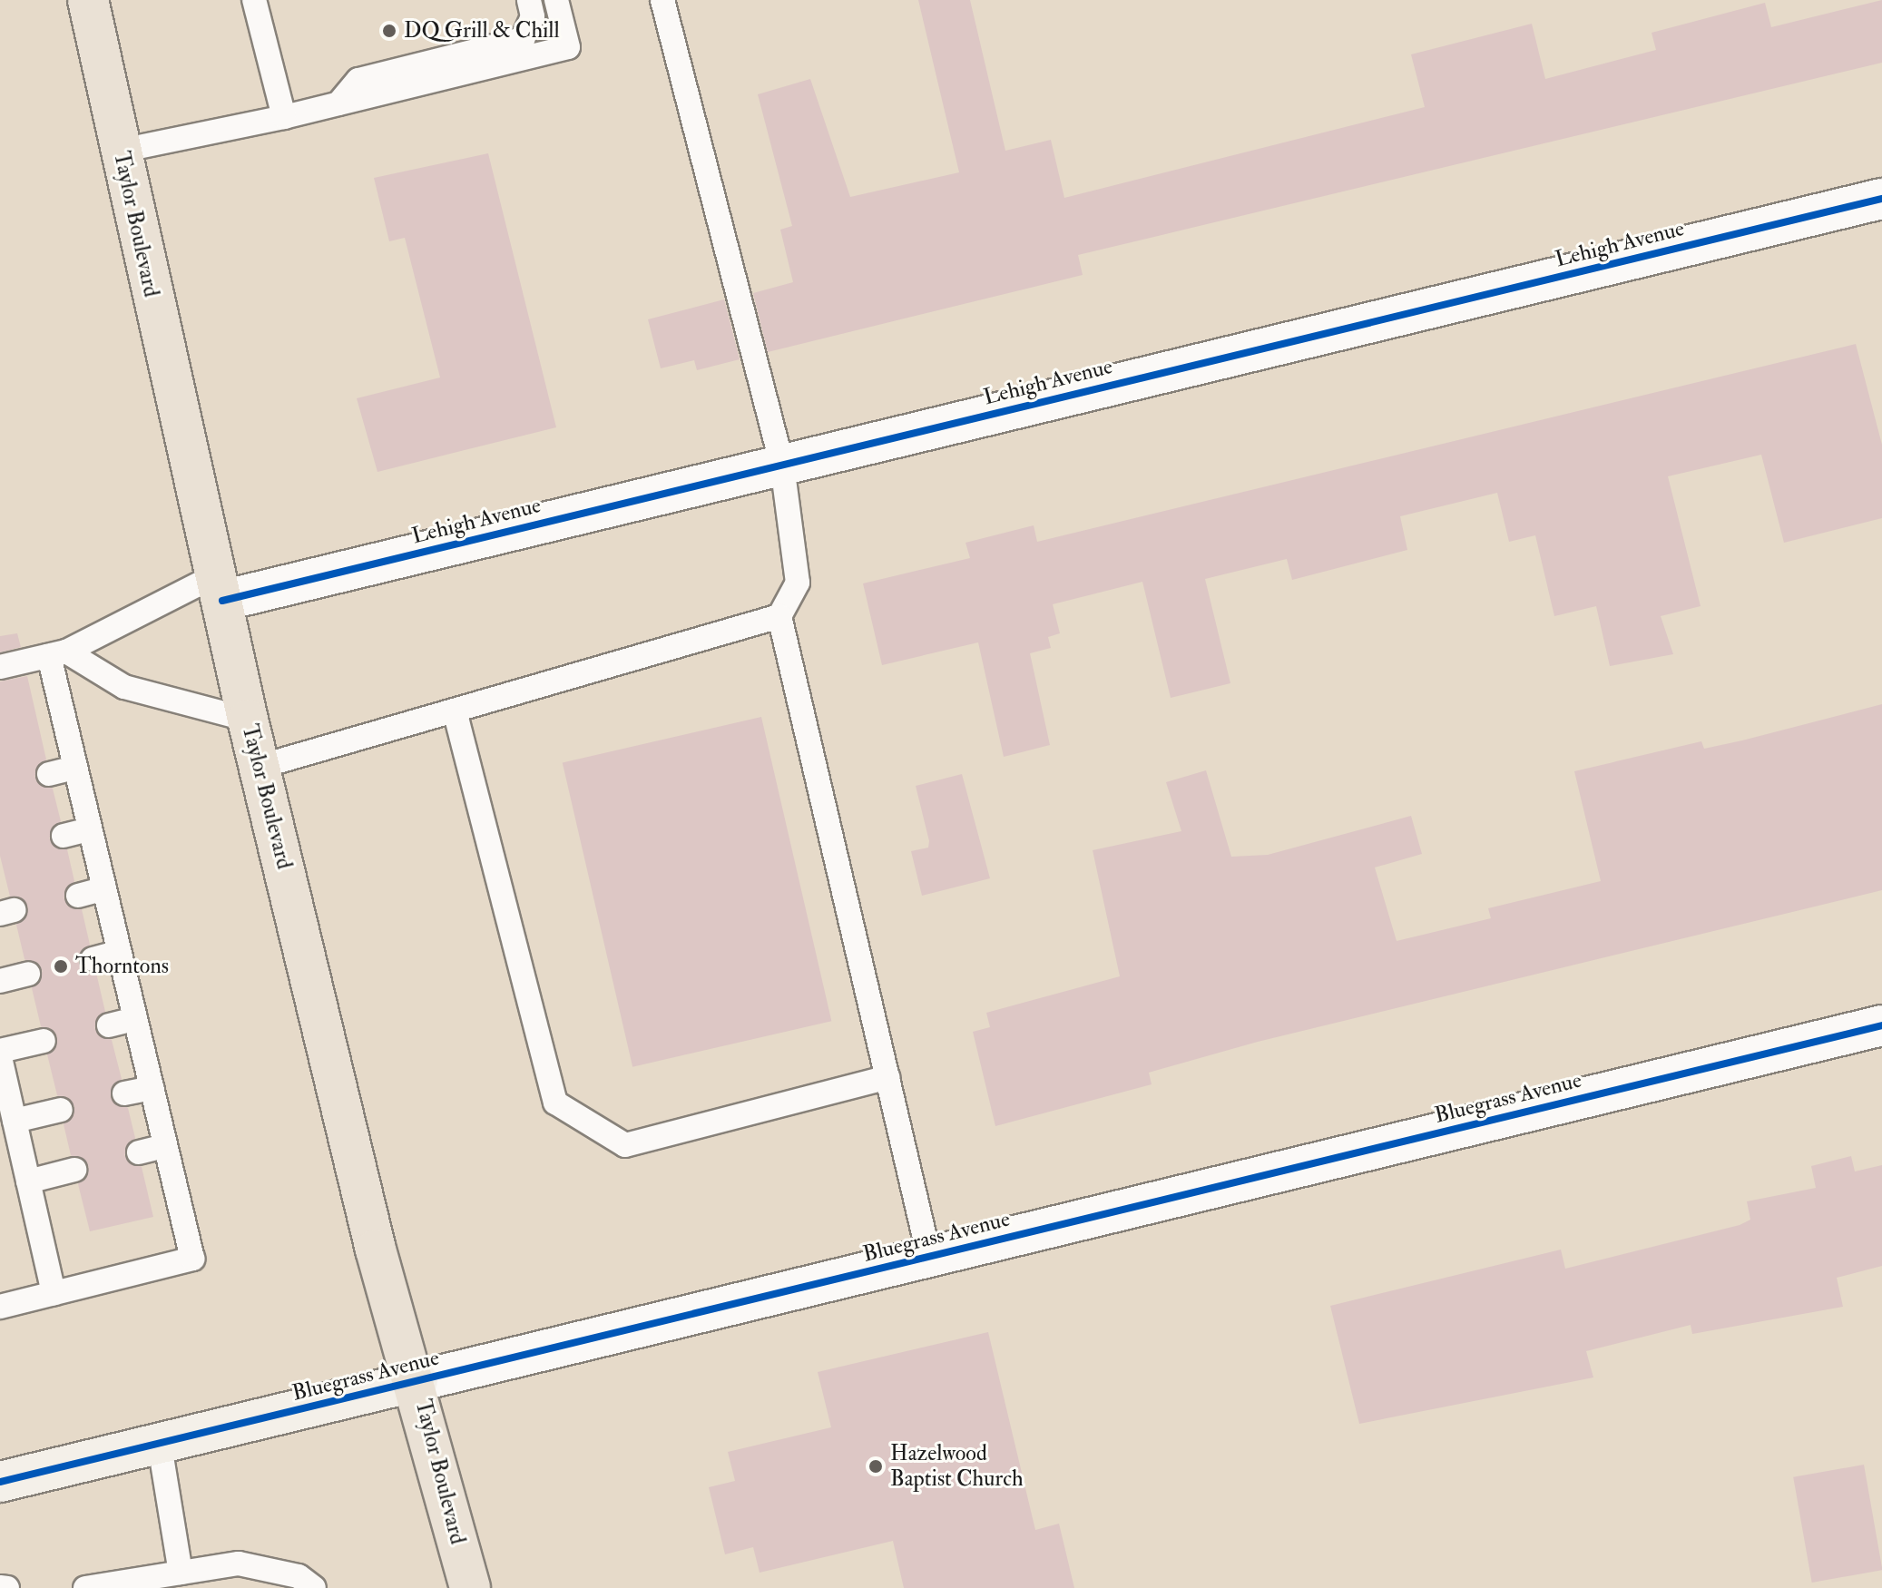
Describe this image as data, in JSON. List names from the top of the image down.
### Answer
{
  "streets": {
    "main road": ["Taylor Boulevard"],
    "street": ["Lehigh Avenue", "Bluegrass Avenue"]
  },
  "crossings": [
    ["Taylor Boulevard", "Lehigh Avenue"],
    ["Taylor Boulevard", "Bluegrass Avenue"]
  ],
  "places": ["DQ Grill & Chill", "Thorntons", "Hazelwood Baptist Church"]
}
